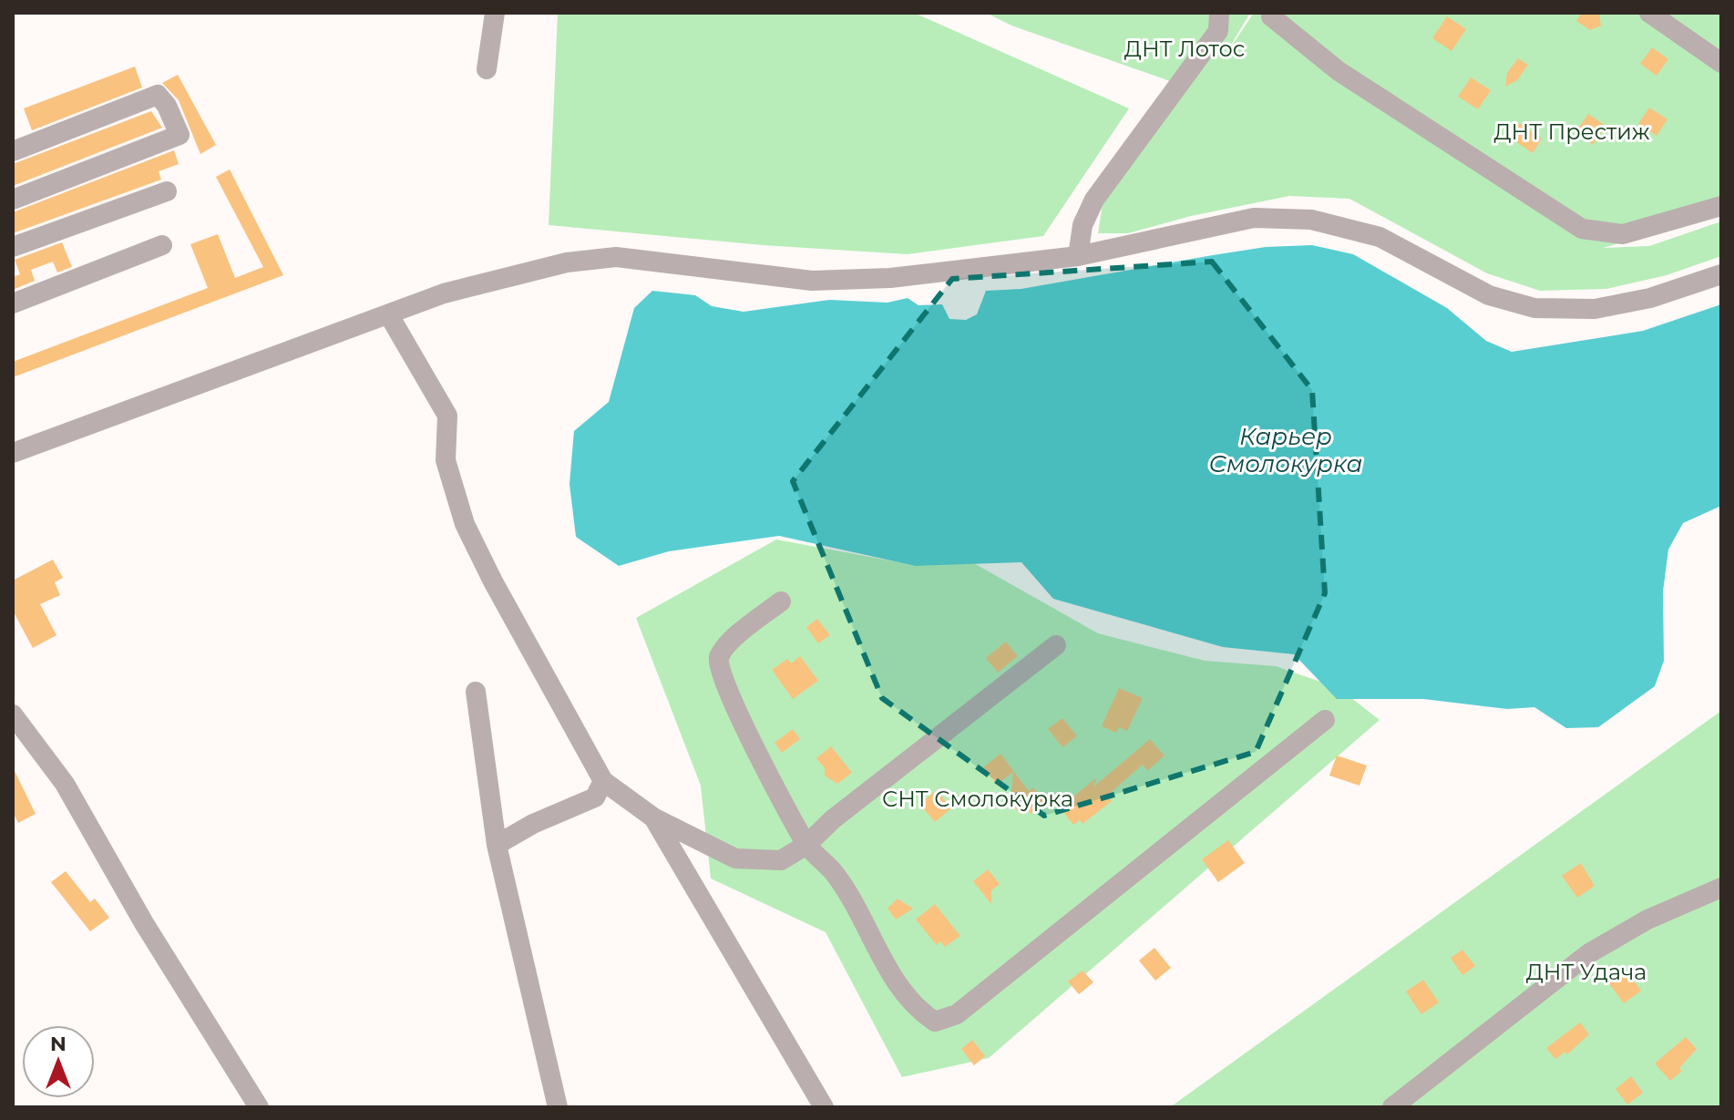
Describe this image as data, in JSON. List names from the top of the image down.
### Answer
{
  "water": ["Карьер Смолокурка"],
  "parks": [
    "ДНТ Лотос",
    "ДНТ Престиж",
    "СНТ Смолокурка",
    "ДНТ Удача"
  ],
  "north": "top"
}
